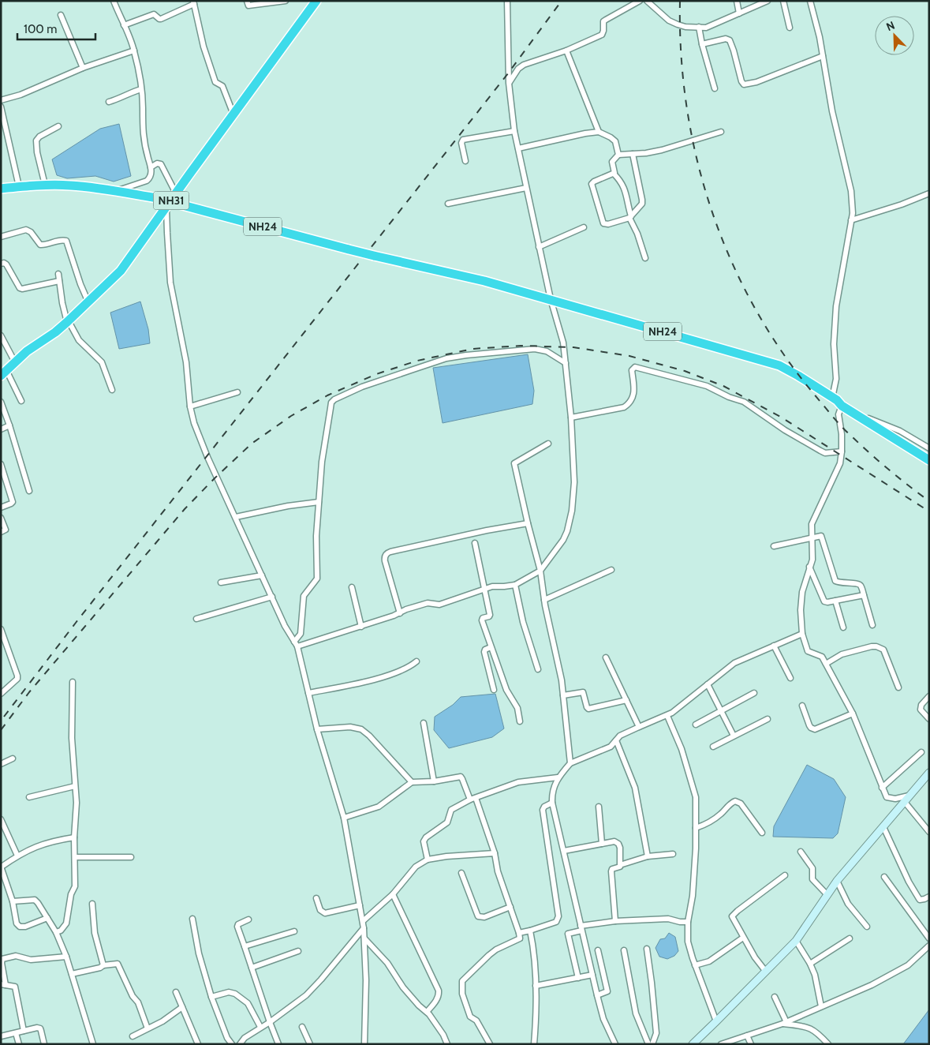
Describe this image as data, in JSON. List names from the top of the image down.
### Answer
{
  "streets": {
    "highway": ["NH31", "NH24"]
  },
  "scale_bar": "100 m",
  "north": "top left"
}
